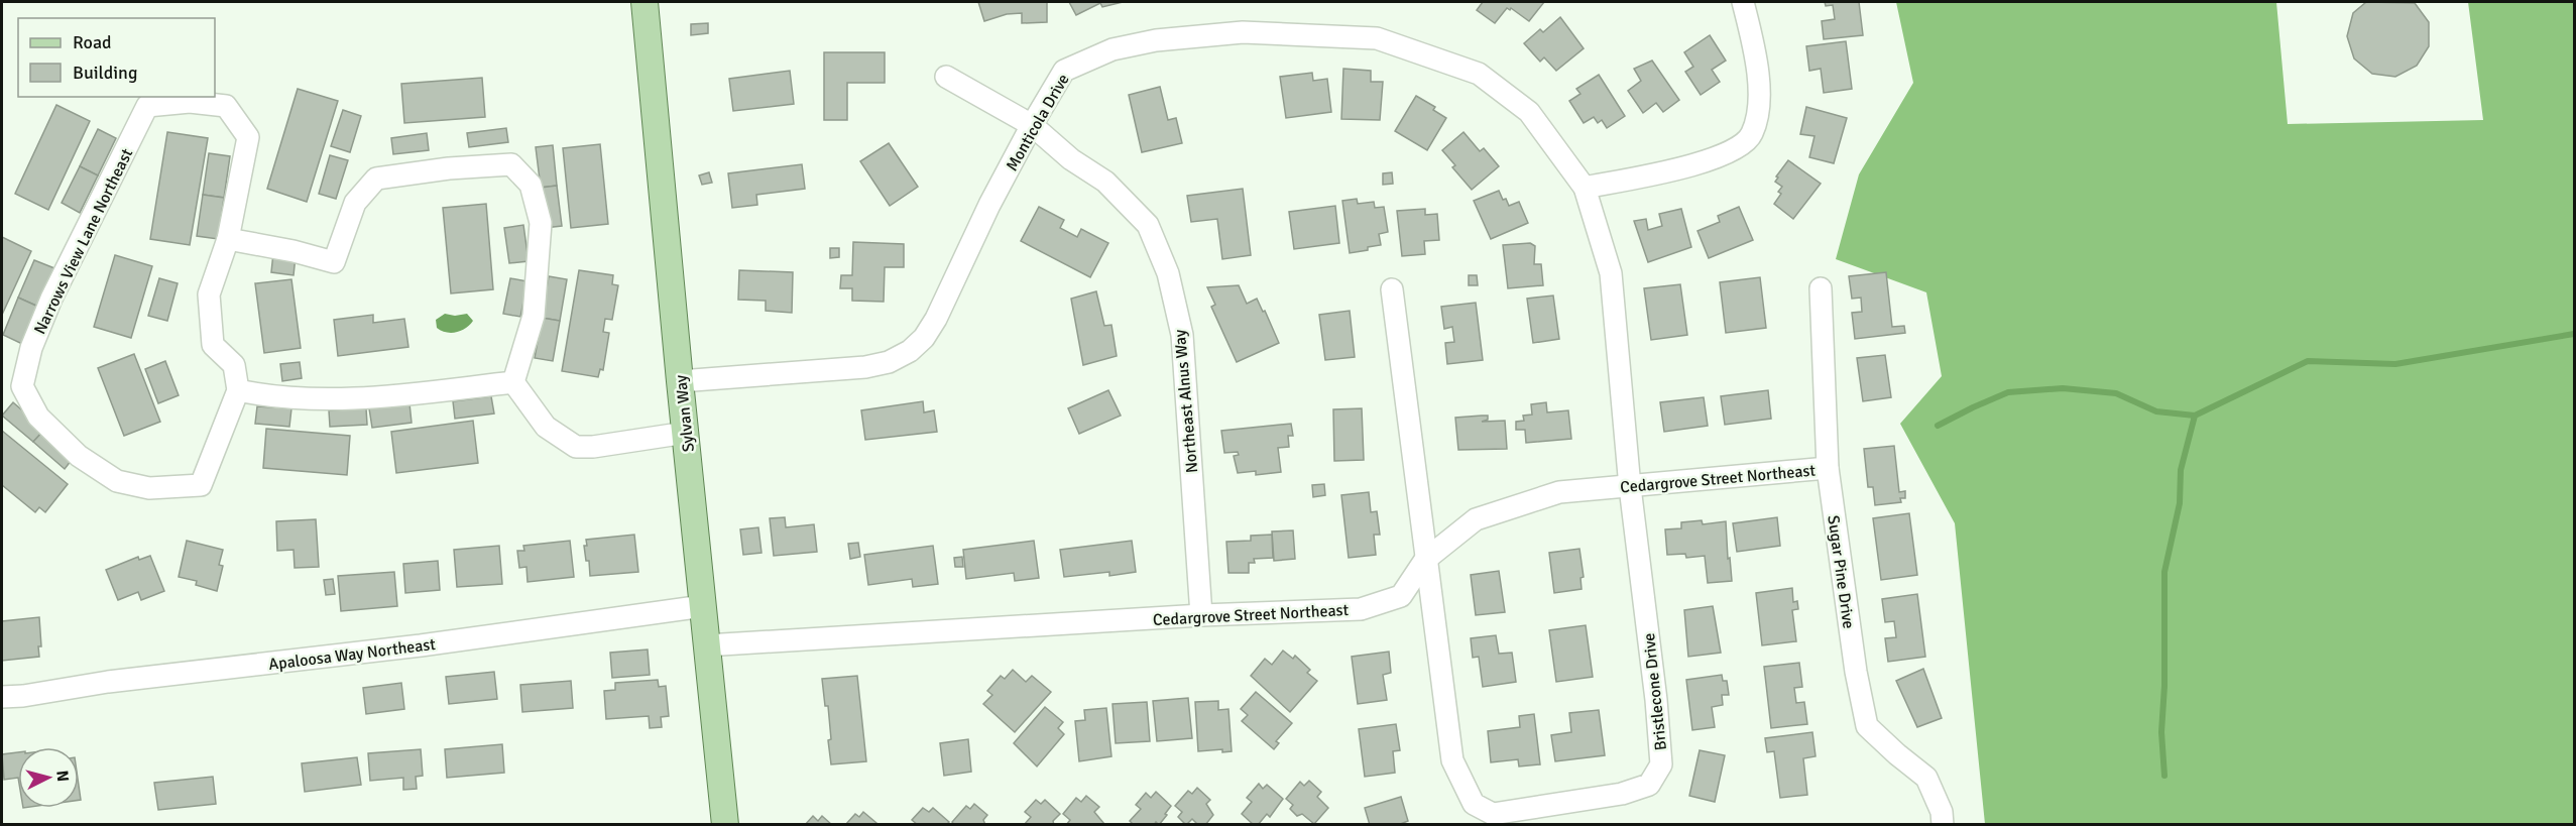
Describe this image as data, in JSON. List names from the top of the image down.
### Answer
{
  "streets": {
    "main road": ["Sylvan Way"],
    "street": [
      "Monticola Drive",
      "Narrows View Lane Northeast",
      "Northeast Alnus Way",
      "Cedargrove Street Northeast",
      "Sugar Pine Drive",
      "Apaloosa Way Northeast",
      "Bristlecone Drive"
    ]
  },
  "crossings": [
    ["Monticola Drive", "Northeast Alnus Way"],
    ["Monticola Drive", "Sylvan Way"],
    ["Monticola Drive", "Bristlecone Drive"],
    ["Northeast Alnus Way", "Cedargrove Street Northeast"],
    ["Sylvan Way", "Cedargrove Street Northeast"],
    ["Sylvan Way", "Apaloosa Way Northeast"],
    ["Cedargrove Street Northeast", "Sugar Pine Drive"],
    ["Cedargrove Street Northeast", "Bristlecone Drive"]
  ],
  "legend": ["Road", "Building"],
  "north": "right"
}
